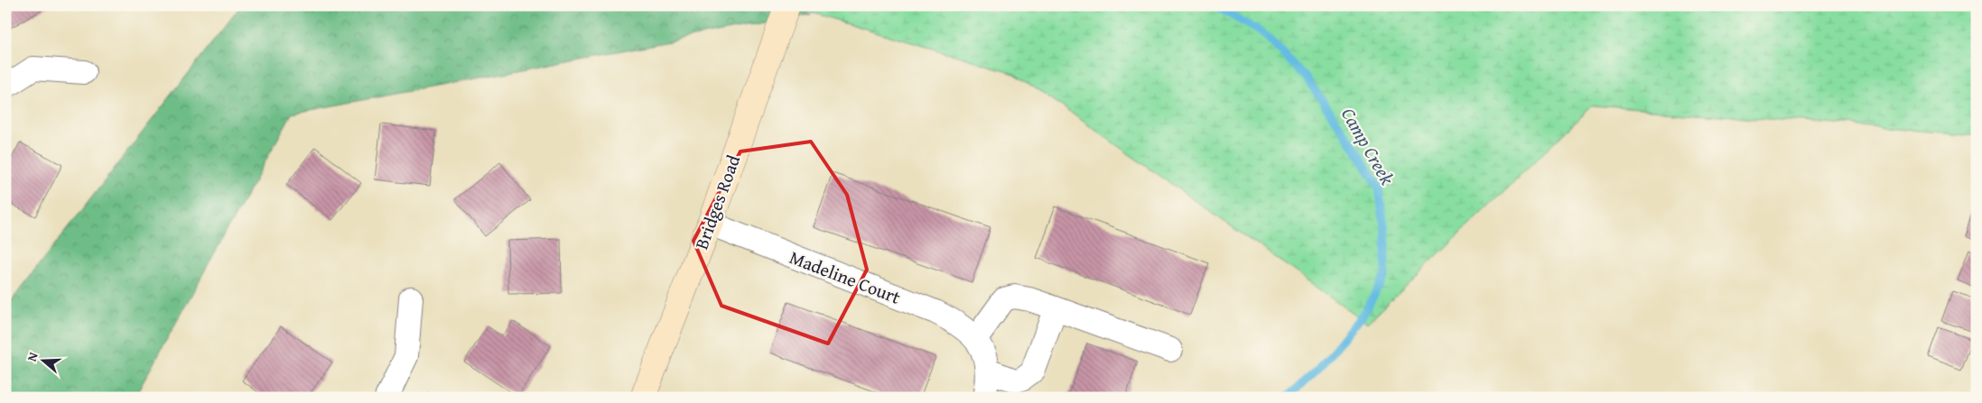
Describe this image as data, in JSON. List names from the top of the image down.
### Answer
{
  "streets": {
    "street": ["Bridges Road", "Madeline Court"]
  },
  "crossings": [
    ["Bridges Road", "Madeline Court"]
  ],
  "water": ["Camp Creek"],
  "north": "left"
}
